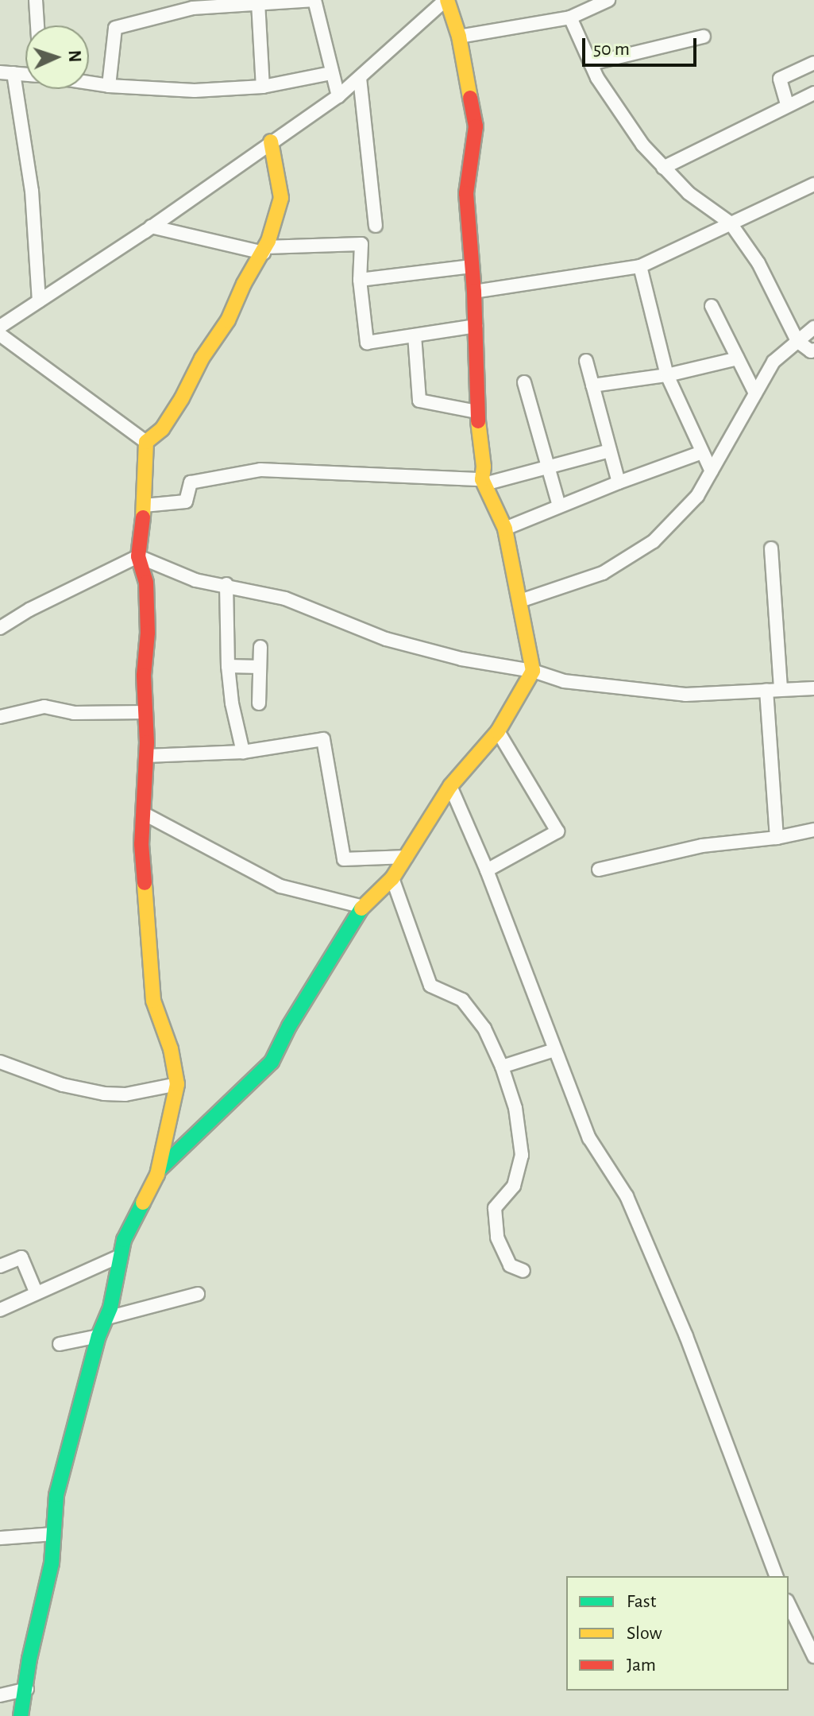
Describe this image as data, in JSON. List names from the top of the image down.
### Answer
{
  "legend": ["Fast", "Slow", "Jam"],
  "scale_bar": "50 m",
  "north": "right"
}
